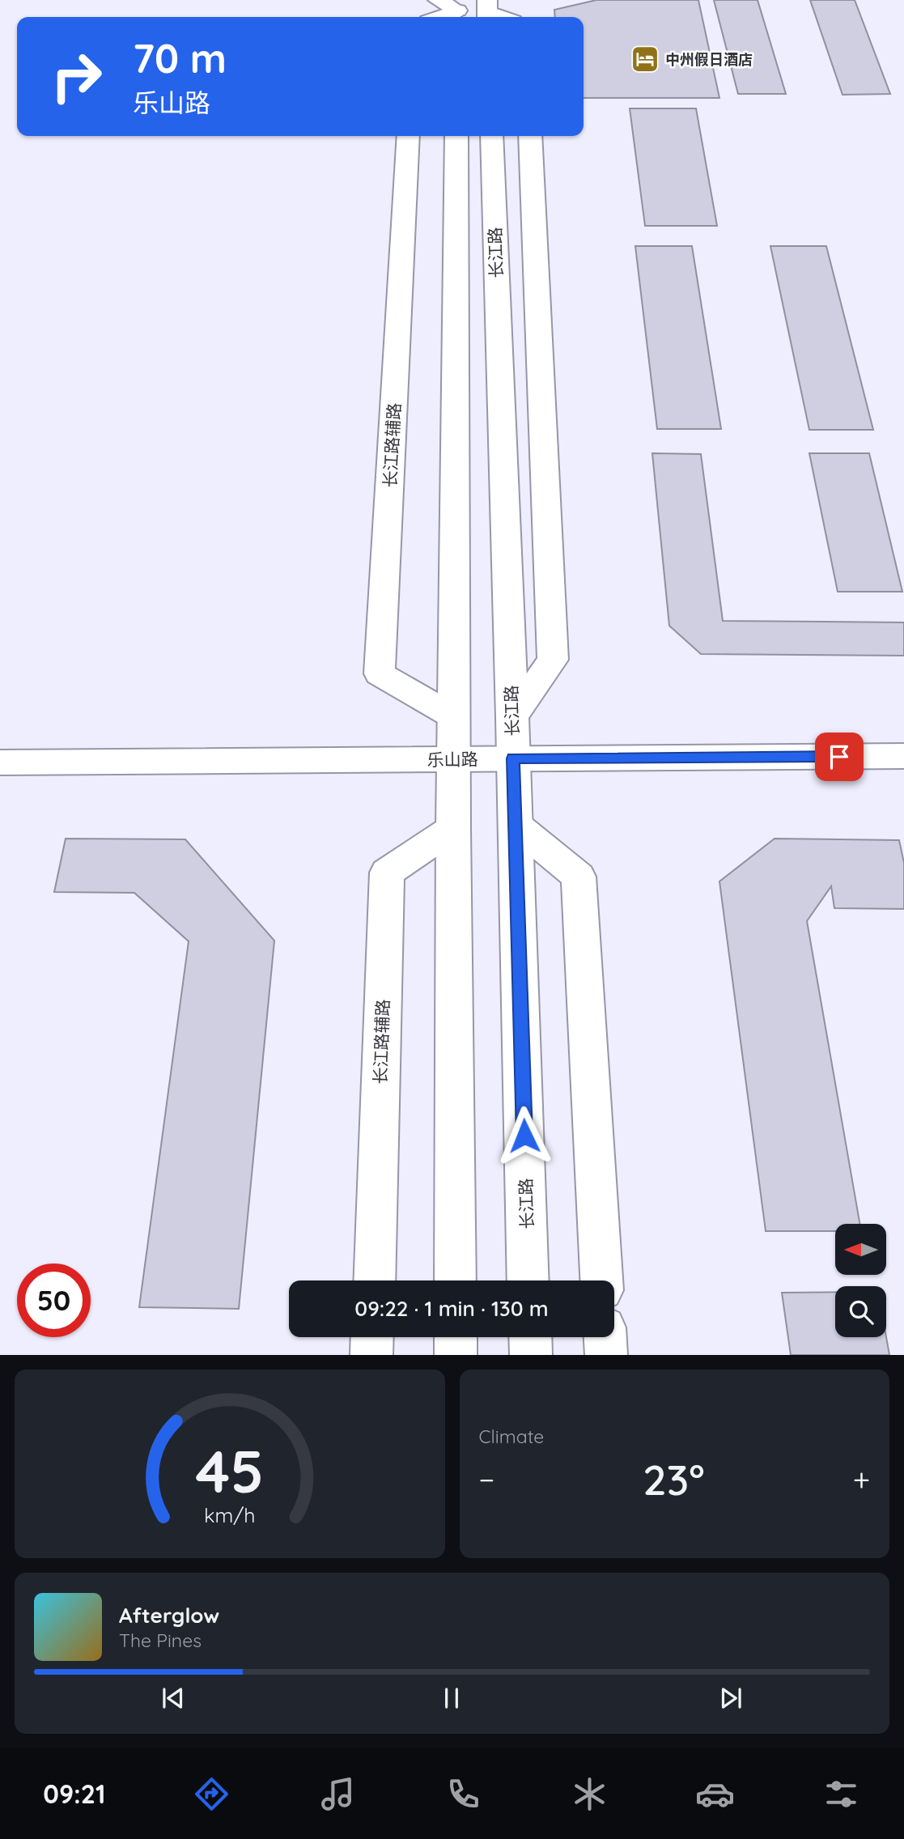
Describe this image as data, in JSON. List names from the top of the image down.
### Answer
{
  "streets": {
    "street": ["长江路", "长江路辅路", "乐山路"]
  },
  "crossings": [
    ["长江路", "乐山路"]
  ],
  "places": {
    "hotel": ["中州假日酒店"]
  },
  "north": "left",
  "page": {
    "turn": ["70 m", "乐山路"],
    "limit": "50",
    "trip": "09:22 · 1 min · 130 m",
    "tile": "Climate",
    "heat": ["−", "23°", "+"],
    "song": ["Afterglow", "The Pines"],
    "tabs": "09:21",
    "gauge": ["45", "km/h"]
  }
}
